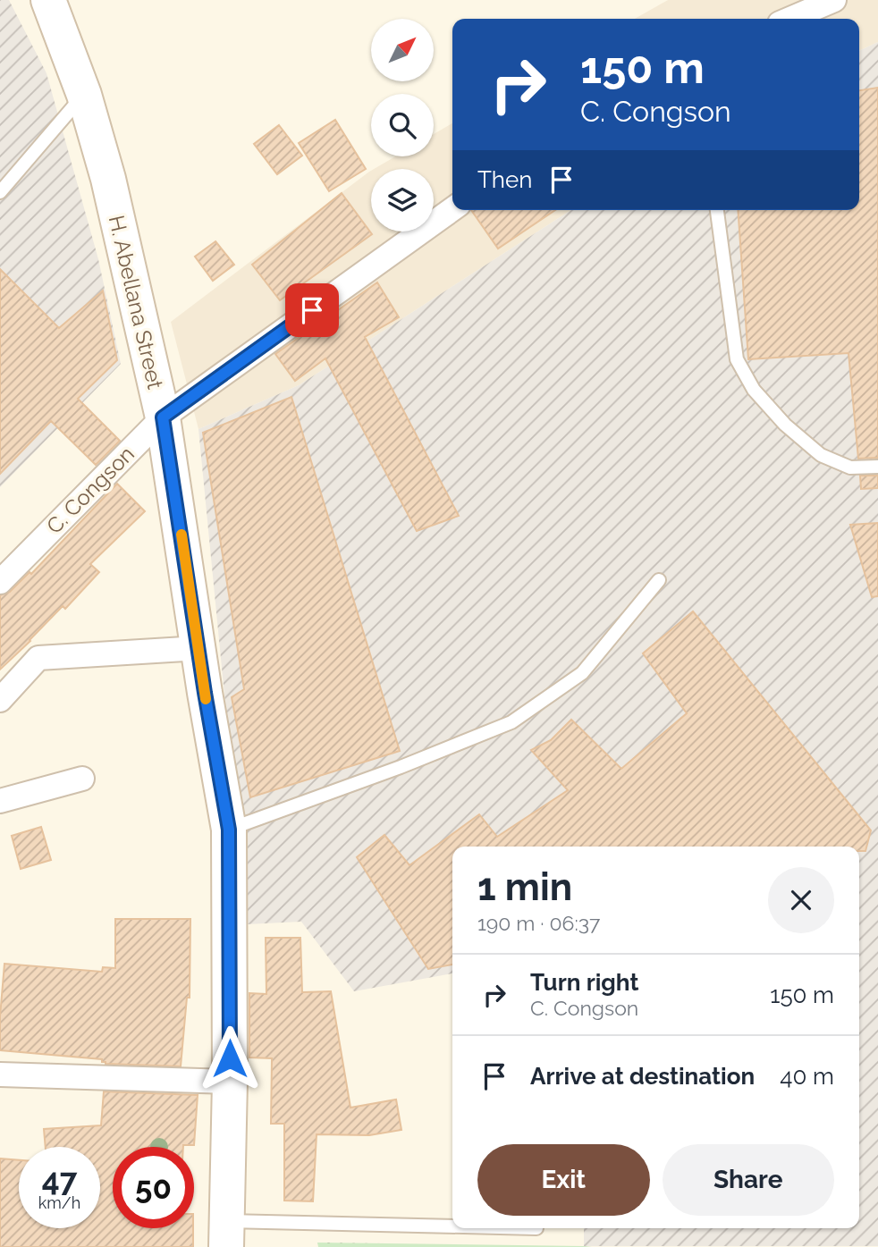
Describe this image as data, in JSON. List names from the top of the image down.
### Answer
{
  "streets": {
    "main road": ["H. Abellana Street"],
    "street": ["C. Congson"]
  },
  "crossings": [
    ["H. Abellana Street", "C. Congson"]
  ],
  "north": "top right",
  "page": {
    "turn": ["150 m", "C. Congson"],
    "then": "Then",
    "heading": ["1 min", "190 m · 06:37"],
    "list": [
      {
        "name": "Turn right",
        "note": "C. Congson",
        "value": "150 m"
      },
      {
        "name": "Arrive at destination",
        "value": "40 m"
      }
    ],
    "buttons": ["Exit", "Share"],
    "speed": "47 km/h",
    "limit": "50"
  }
}
